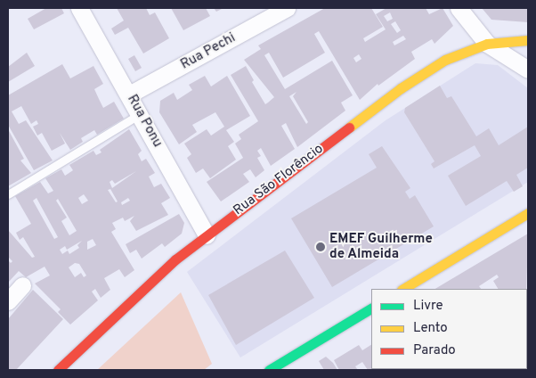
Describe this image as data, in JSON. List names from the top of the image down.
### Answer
{
  "streets": {
    "street": ["Rua Pechi", "Rua Ponu", "Rua São Florêncio"]
  },
  "crossings": [
    ["Rua Pechi", "Rua Ponu"],
    ["Rua Ponu", "Rua São Florêncio"]
  ],
  "places": ["EMEF Guilherme de Almeida"],
  "legend": ["Livre", "Lento", "Parado"]
}
